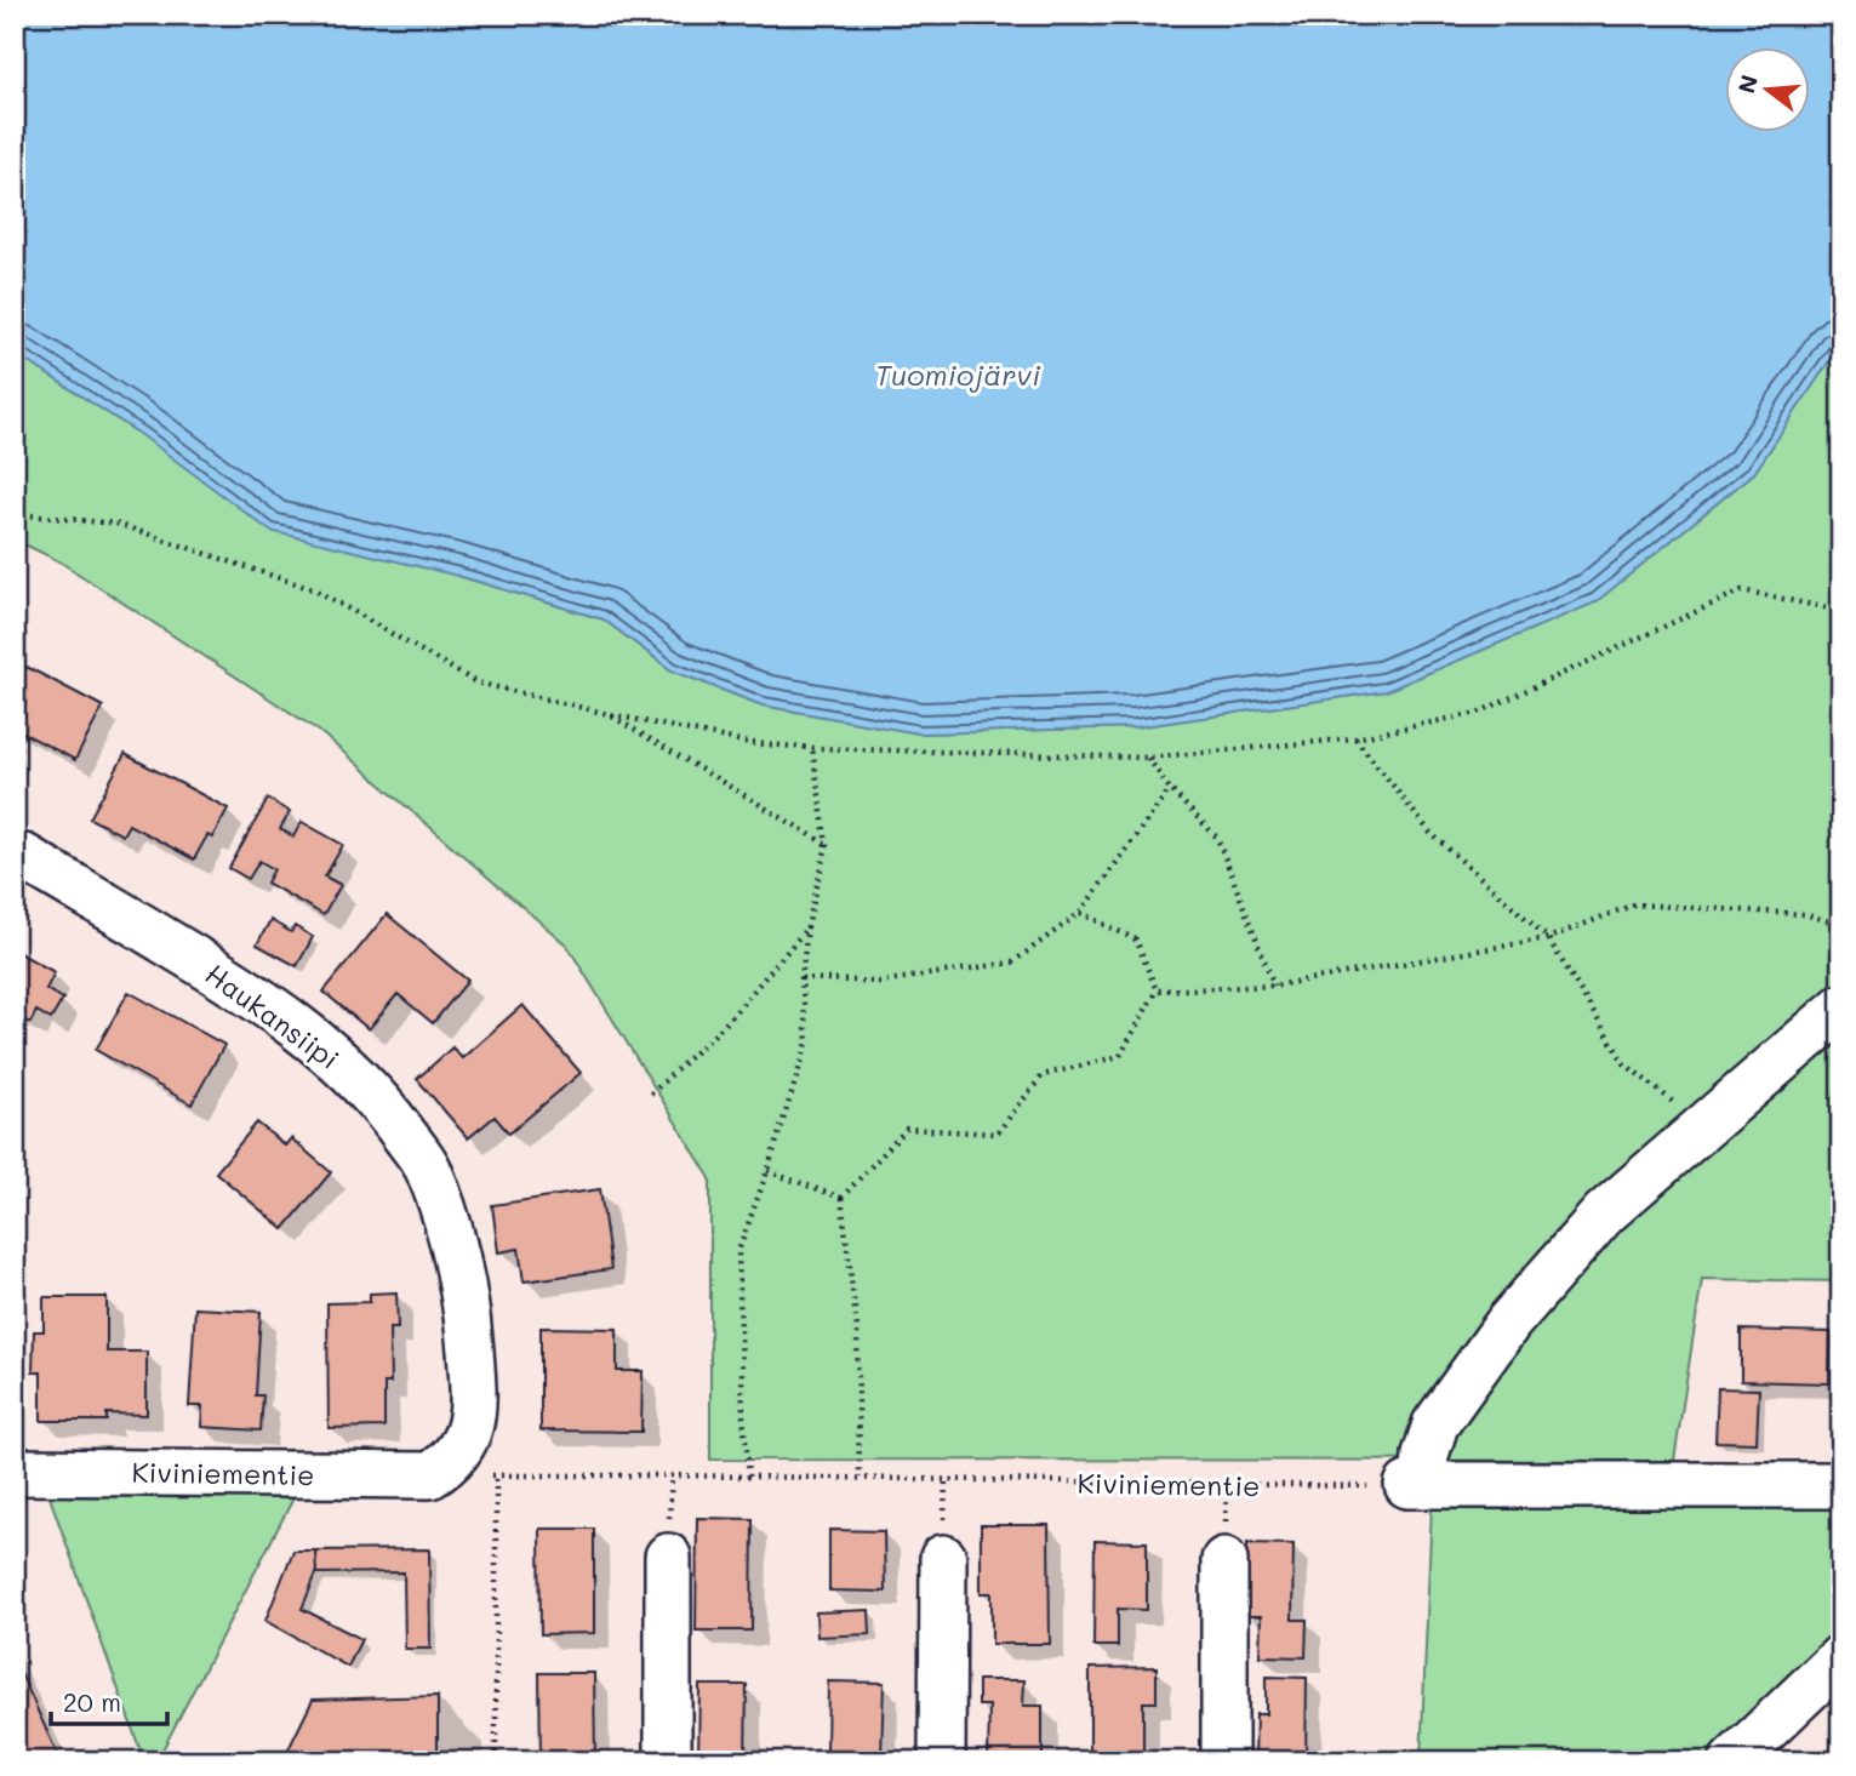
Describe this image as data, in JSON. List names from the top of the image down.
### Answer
{
  "streets": {
    "street": ["Haukansiipi", "Kiviniementie"]
  },
  "crossings": [
    ["Haukansiipi", "Kiviniementie"]
  ],
  "water": ["Tuomiojärvi"],
  "scale_bar": "20 m",
  "north": "left"
}
